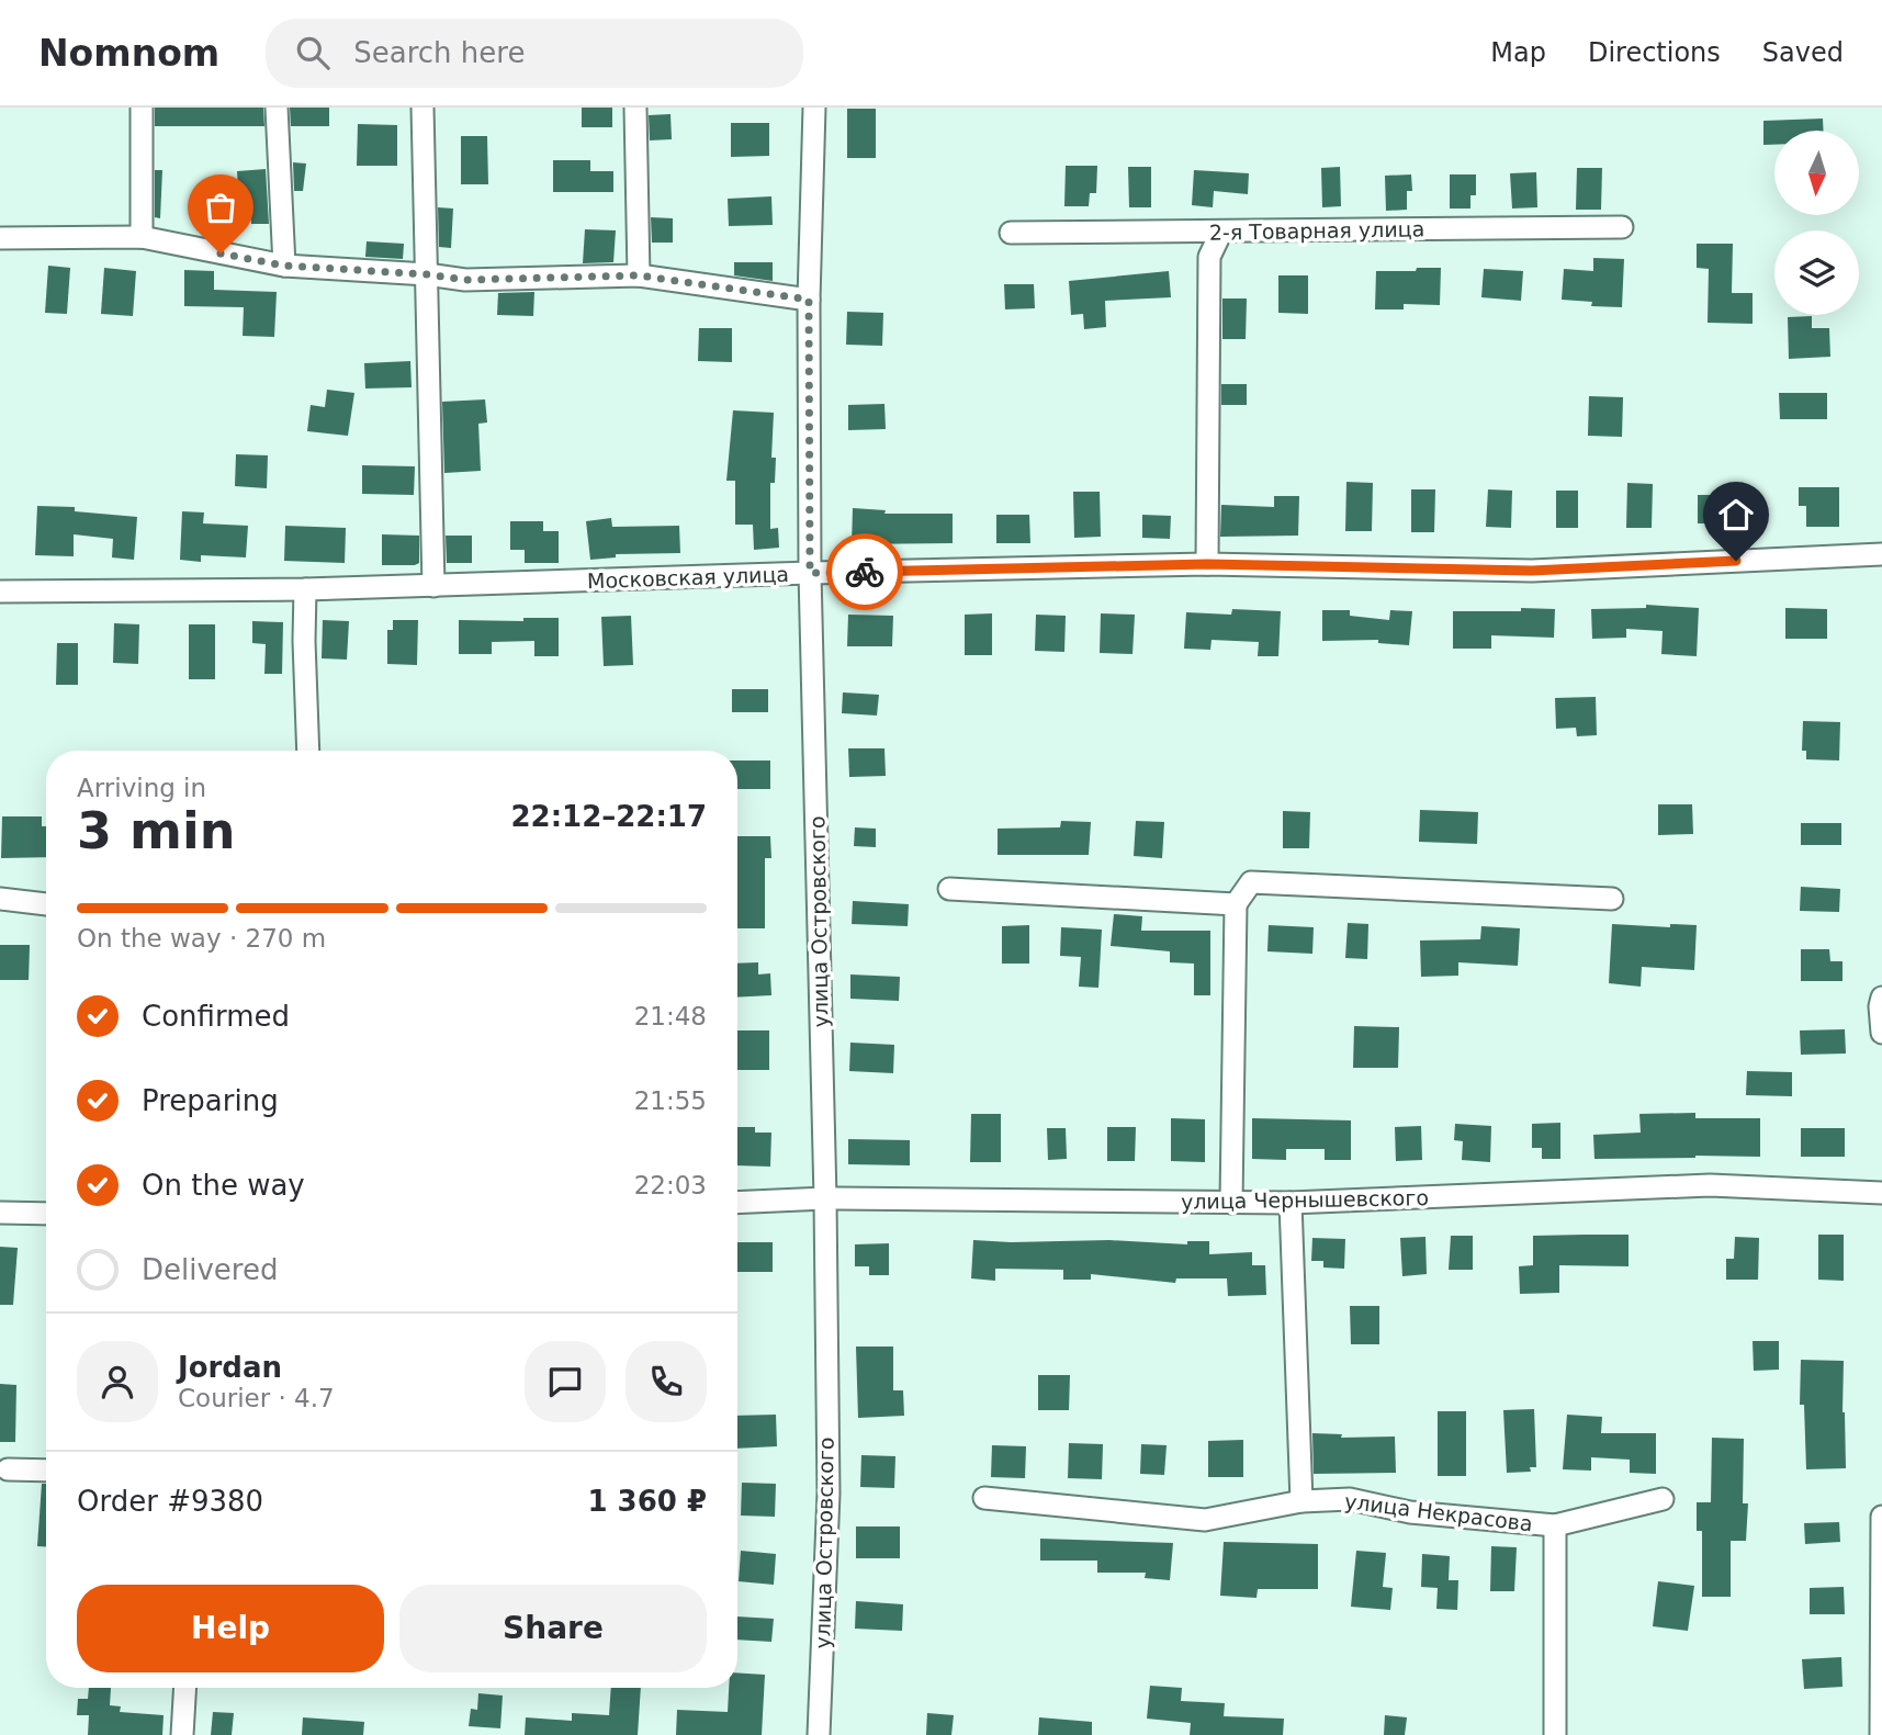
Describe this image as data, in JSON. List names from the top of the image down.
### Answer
{
  "streets": {
    "street": [
      "2-я Товарная улица",
      "Московская улица",
      "улица Островского",
      "улица Чернышевского",
      "улица Некрасова"
    ]
  },
  "crossings": [
    ["Московская улица", "улица Островского"],
    ["улица Островского", "улица Чернышевского"]
  ],
  "north": "bottom",
  "page": {
    "header": "Nomnom",
    "search": "Search here",
    "nav": ["Map", "Directions", "Saved"],
    "heading": ["3 min", "Arriving in", "22:12–22:17"],
    "panel": [
      "Jordan",
      "Courier · 4.7",
      "Order #9380",
      "1 360 ₽"
    ],
    "bar": "On the way · 270 m",
    "list": [
      ["Confirmed", "21:48"],
      ["Preparing", "21:55"],
      ["On the way", "22:03"],
      "Delivered"
    ],
    "buttons": ["Help", "Share"]
  }
}
